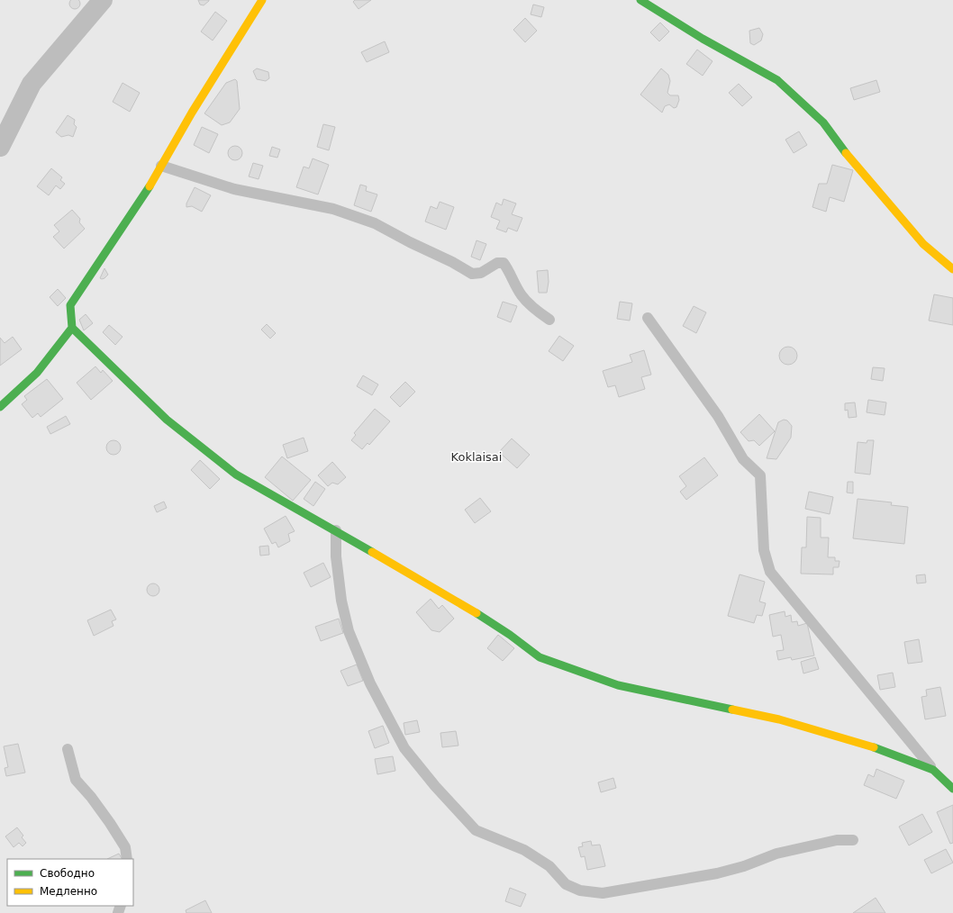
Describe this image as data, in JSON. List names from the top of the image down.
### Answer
{
  "parks": ["Koklaisai"],
  "legend": ["Свободно", "Медленно"]
}
